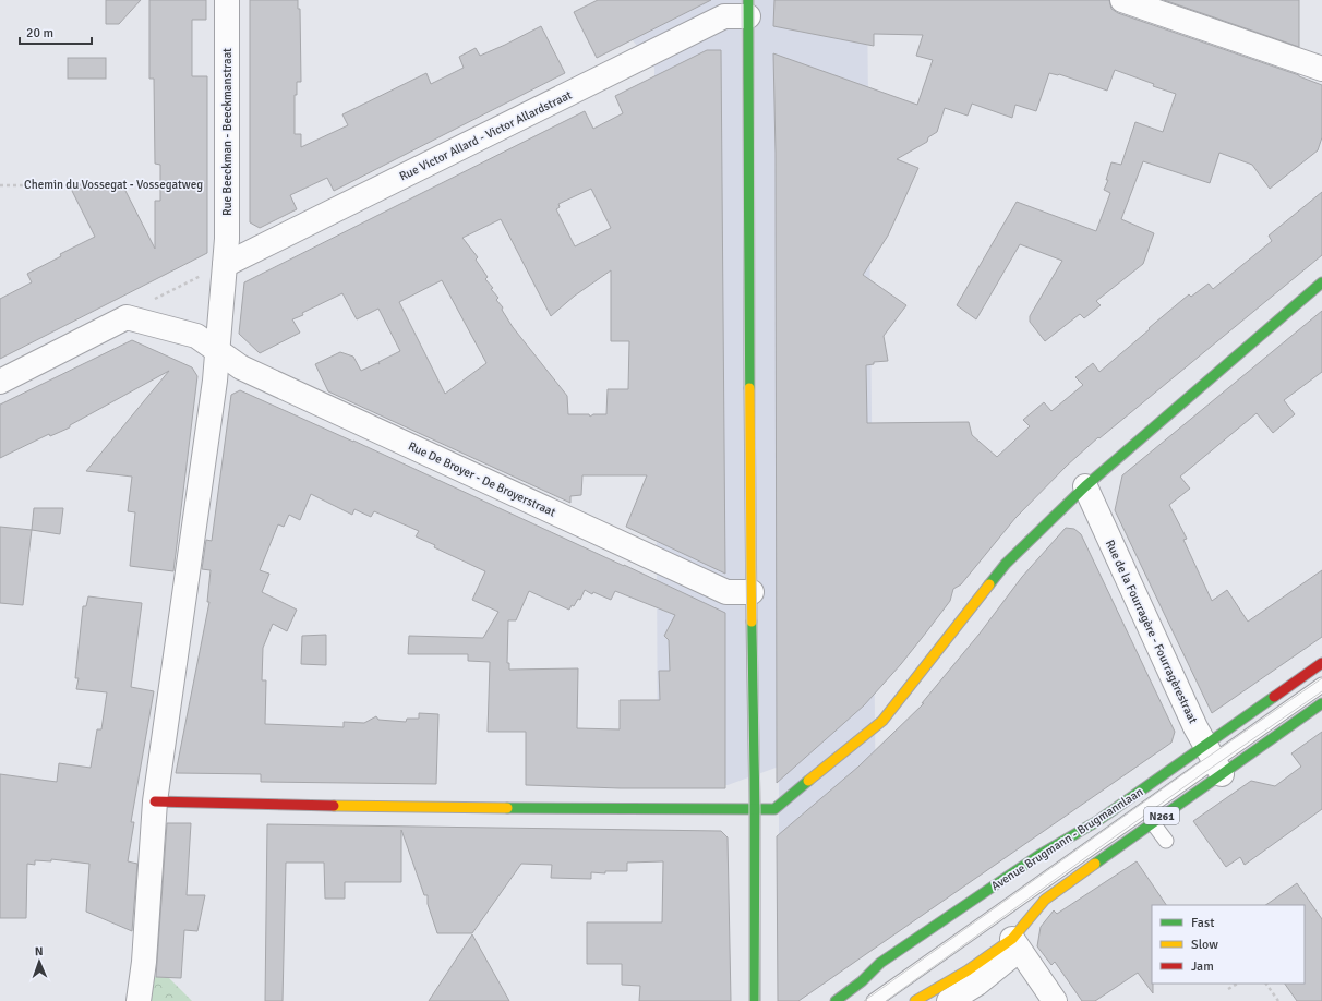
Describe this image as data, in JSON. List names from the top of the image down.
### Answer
{
  "streets": {
    "main road": ["N261", "Avenue Brugmann - Brugmannlaan"],
    "street": [
      "Rue Beeckman - Beeckmanstraat",
      "Rue Victor Allard - Victor Allardstraat",
      "Rue De Broyer - De Broyerstraat",
      "Rue de la Fourragère - Fourragèrestraat"
    ],
    "path": ["Chemin du Vossegat - Vossegatweg"]
  },
  "crossings": [
    ["Rue Beeckman - Beeckmanstraat", "Rue Victor Allard - Victor Allardstraat"],
    ["Rue Beeckman - Beeckmanstraat", "Chemin du Vossegat - Vossegatweg"],
    ["Rue Beeckman - Beeckmanstraat", "Rue De Broyer - De Broyerstraat"],
    ["Rue de la Fourragère - Fourragèrestraat", "Avenue Brugmann - Brugmannlaan"]
  ],
  "legend": ["Fast", "Slow", "Jam"],
  "scale_bar": "20 m",
  "north": "top"
}
